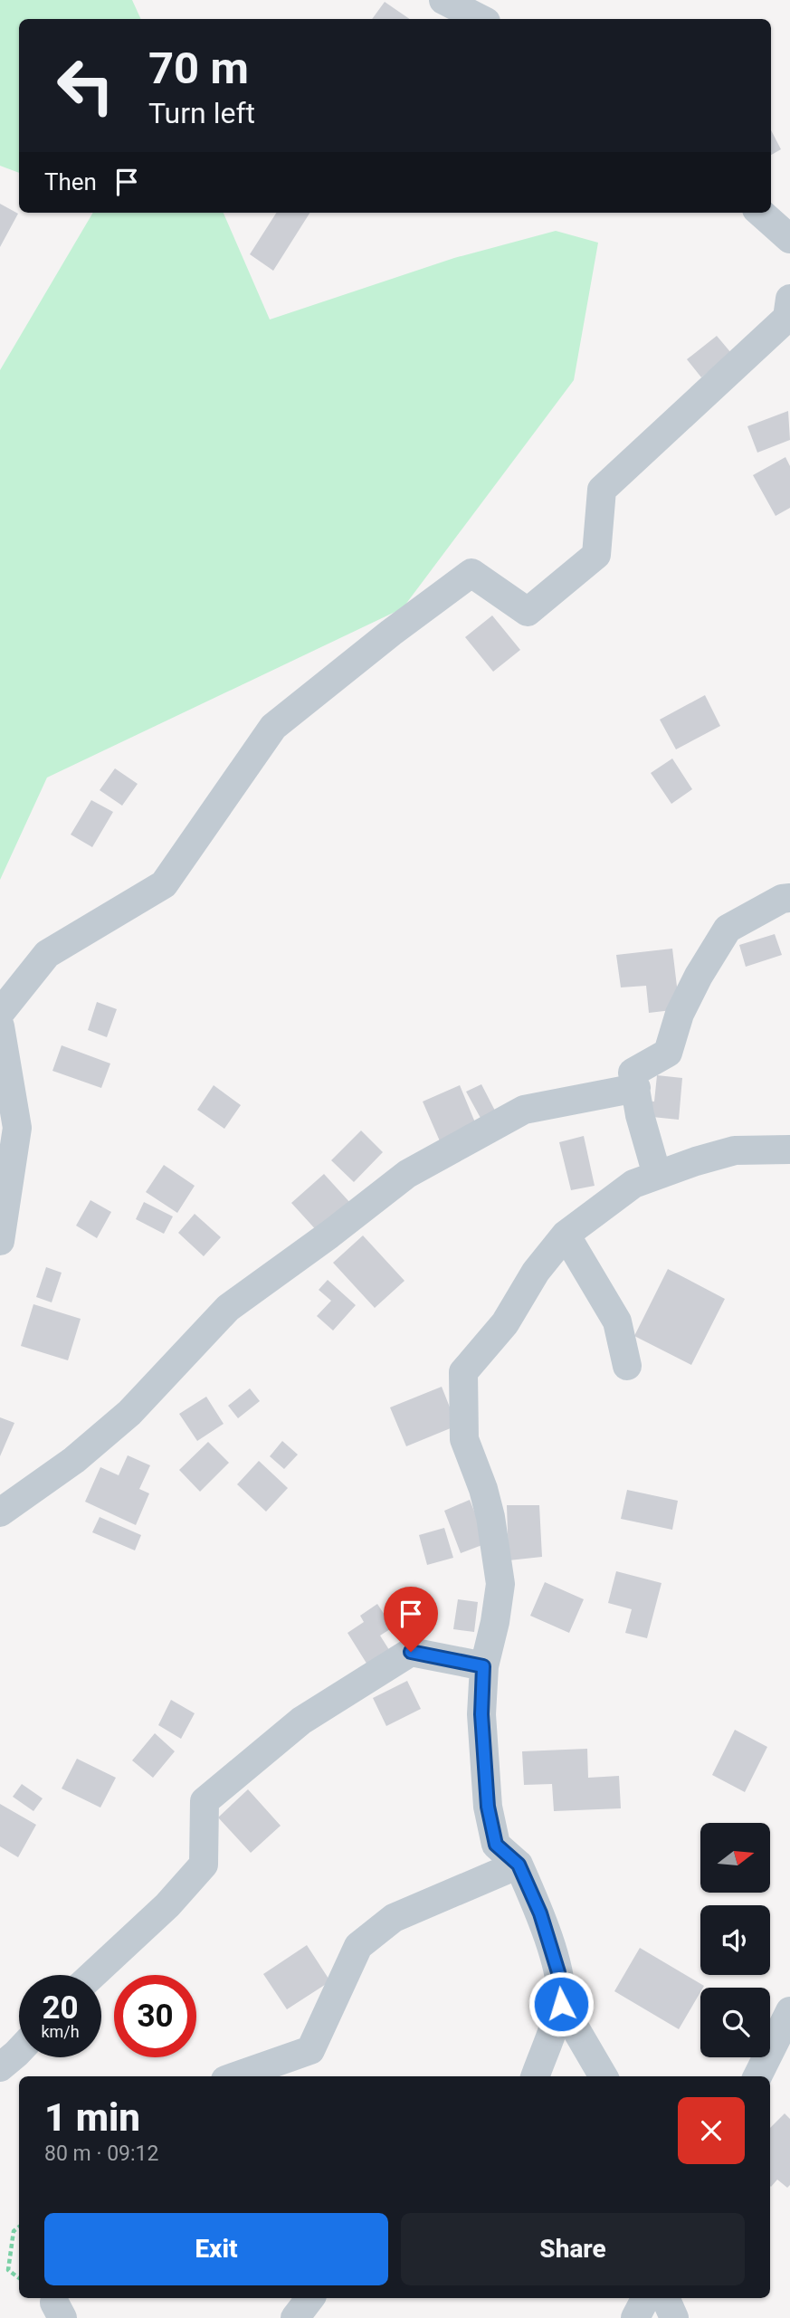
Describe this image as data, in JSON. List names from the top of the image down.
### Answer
{
  "north": "right",
  "page": {
    "turn": ["70 m", "Turn left"],
    "then": "Then",
    "speed": "20 km/h",
    "limit": "30",
    "heading": ["1 min", "80 m · 09:12"],
    "buttons": ["Exit", "Share"]
  }
}
